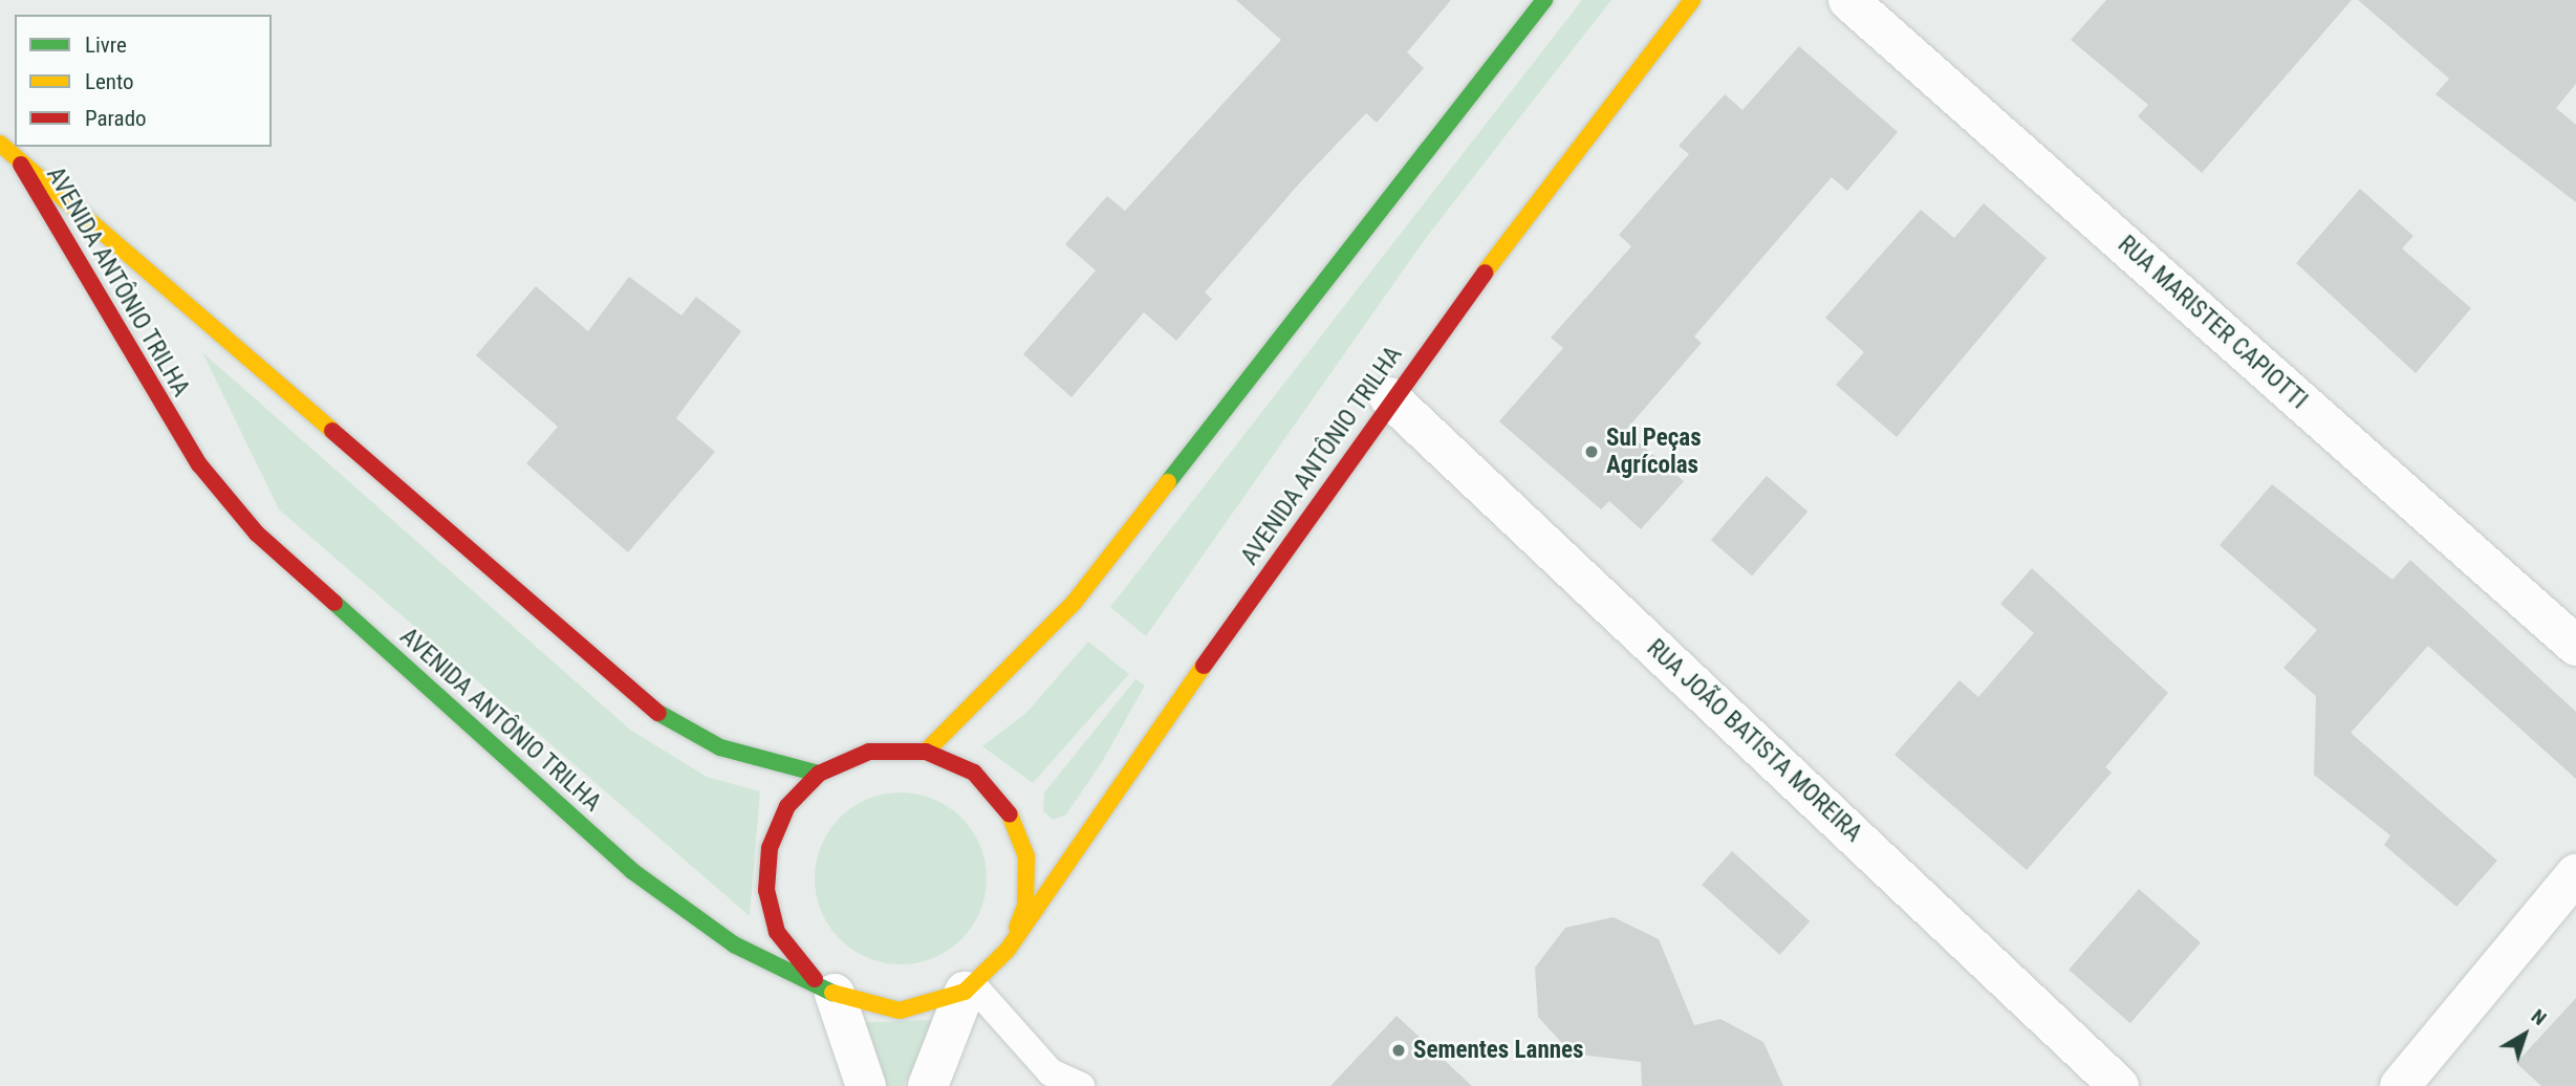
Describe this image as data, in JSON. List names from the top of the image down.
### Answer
{
  "streets": {
    "main road": ["AVENIDA ANTÔNIO TRILHA"],
    "street": ["RUA MARISTER CAPIOTTI", "RUA JOÃO BATISTA MOREIRA"]
  },
  "crossings": [
    ["AVENIDA ANTÔNIO TRILHA", "RUA JOÃO BATISTA MOREIRA"]
  ],
  "places": ["Sul Peças Agrícolas", "Sementes Lannes"],
  "legend": ["Livre", "Lento", "Parado"],
  "north": "top right"
}
